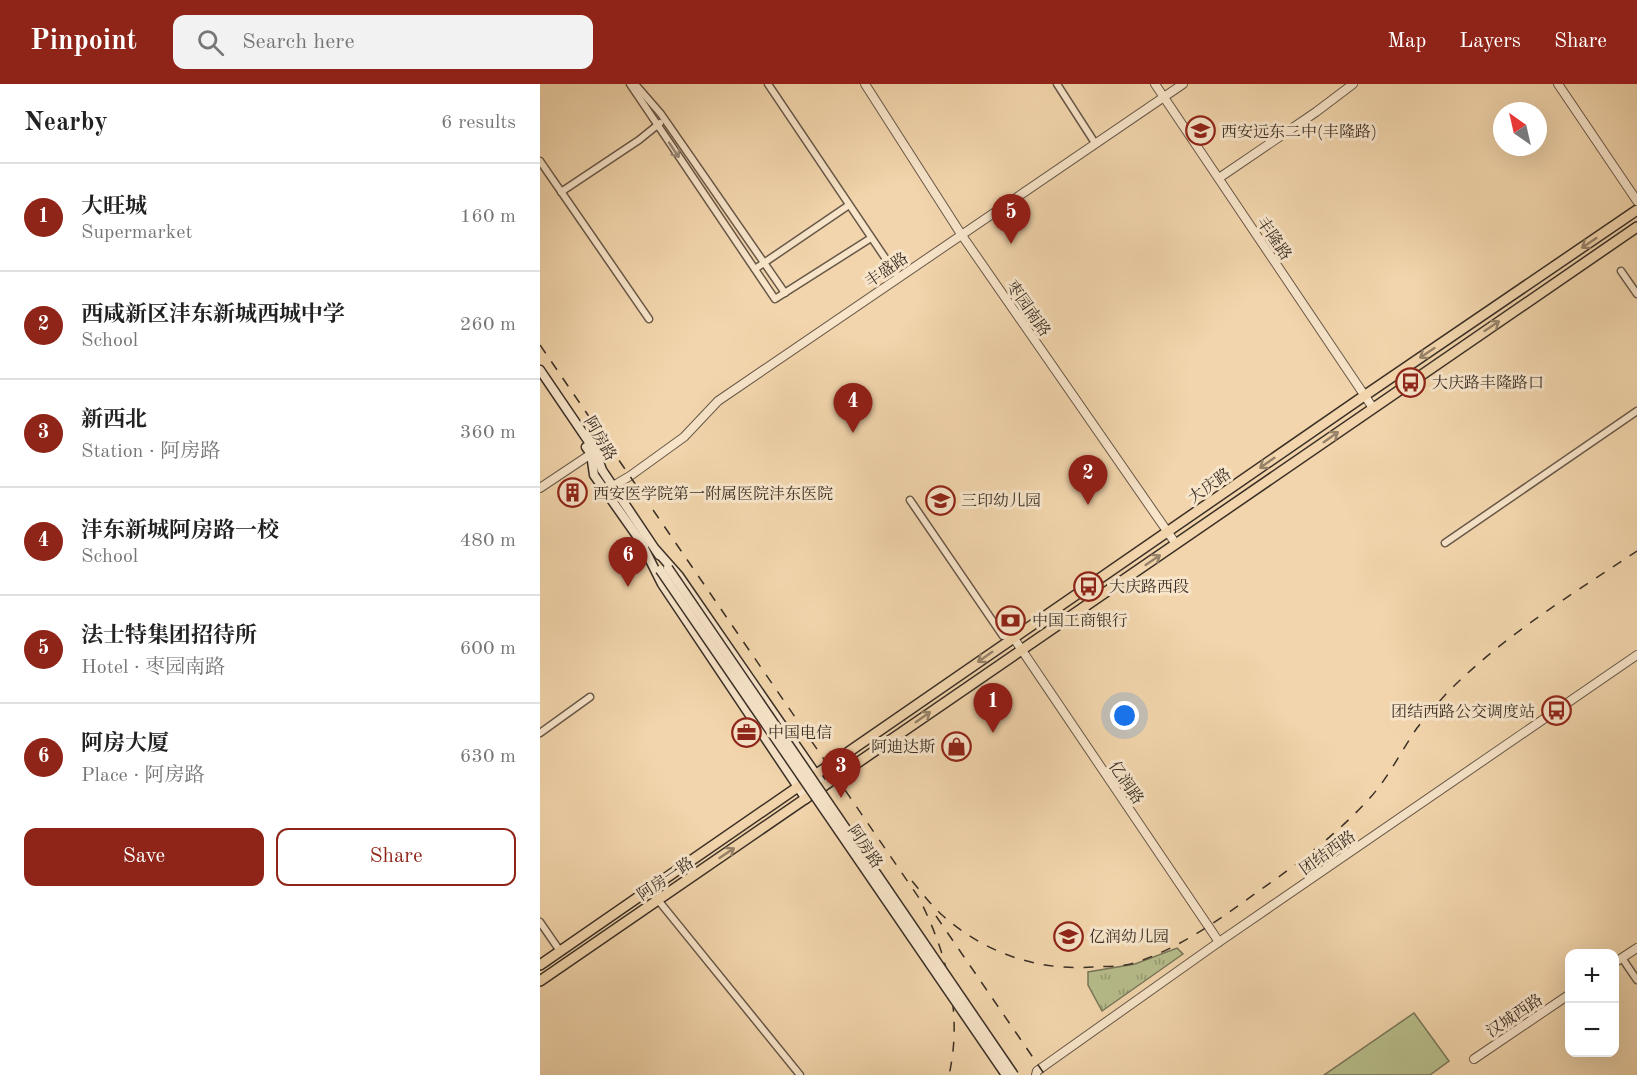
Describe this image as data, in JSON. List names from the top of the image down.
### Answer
{
  "streets": {
    "main road": ["阿房路", "大庆路", "阿房一路"],
    "street": [
      "丰隆路",
      "丰盛路",
      "枣园南路",
      "亿润路",
      "团结西路",
      "汉城西路"
    ]
  },
  "crossings": [
    ["丰隆路", "丰盛路"],
    ["丰隆路", "大庆路"],
    ["丰盛路", "枣园南路"],
    ["丰盛路", "阿房路"],
    ["枣园南路", "大庆路"],
    ["阿房路", "大庆路"],
    ["阿房路", "阿房一路"],
    ["大庆路", "亿润路"],
    ["大庆路", "阿房一路"],
    ["亿润路", "团结西路"]
  ],
  "places": {
    "school or university": ["西安远东二中(丰隆路)", "三印幼儿园", "亿润幼儿园"],
    "bus stop": ["大庆路丰隆路口", "大庆路西段", "团结西路公交调度站"],
    "building": ["西安医学院第一附属医院沣东医院"],
    "bank": ["中国工商银行"],
    "office": ["中国电信"],
    "shop": ["阿迪达斯"]
  },
  "north": "top left",
  "page": {
    "header": "Pinpoint",
    "search": "Search here",
    "nav": ["Map", "Layers", "Share"],
    "heading": ["Nearby", "6 results"],
    "list": [
      {
        "mark": "1",
        "name": "大旺城",
        "note": "Supermarket",
        "value": "160 m"
      },
      {
        "mark": "2",
        "name": "西咸新区沣东新城西城中学",
        "note": "School",
        "value": "260 m"
      },
      {
        "mark": "3",
        "name": "新西北",
        "note": "Station · 阿房路",
        "value": "360 m"
      },
      {
        "mark": "4",
        "name": "沣东新城阿房路一校",
        "note": "School",
        "value": "480 m"
      },
      {
        "mark": "5",
        "name": "法士特集团招待所",
        "note": "Hotel · 枣园南路",
        "value": "600 m"
      },
      {
        "mark": "6",
        "name": "阿房大厦",
        "note": "Place · 阿房路",
        "value": "630 m"
      }
    ],
    "pins": [
      "5",
      "4",
      "2",
      "6",
      "1",
      "3"
    ],
    "buttons": ["Save", "Share"],
    "map_buttons": ["+", "−"]
  }
}
